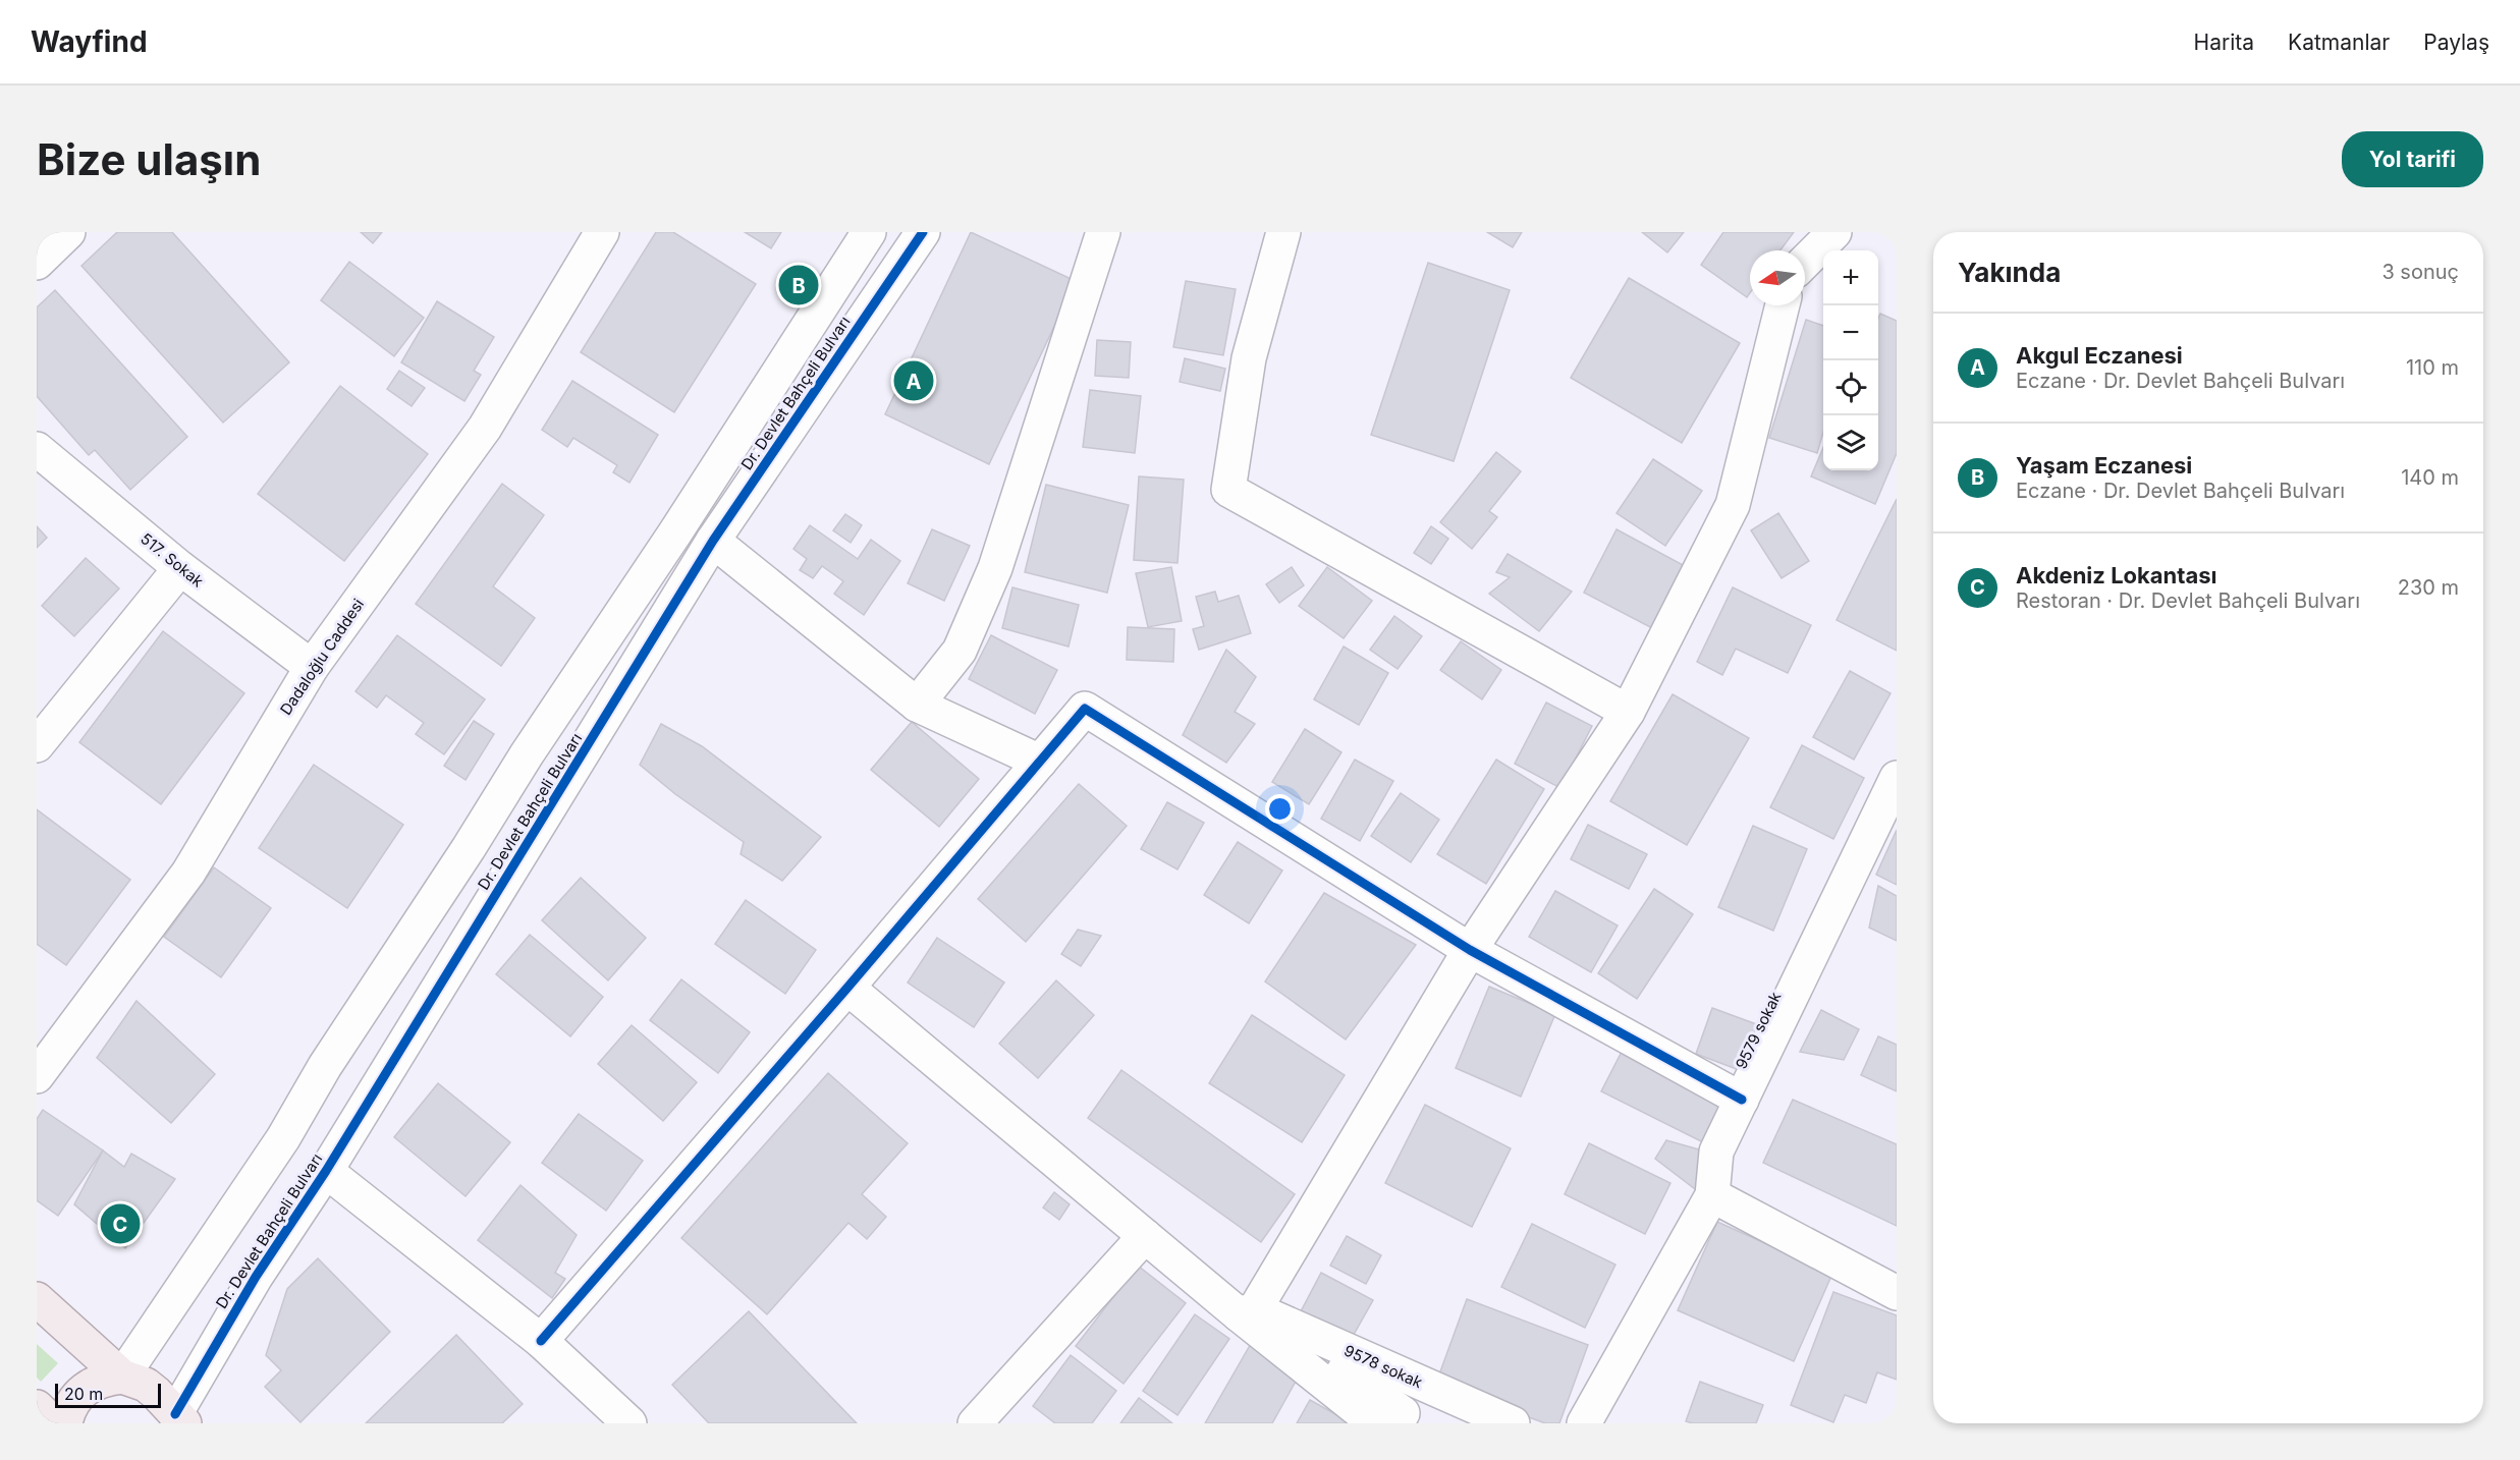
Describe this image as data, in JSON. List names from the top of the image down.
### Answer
{
  "streets": {
    "street": [
      "Dr. Devlet Bahçeli Bulvarı",
      "517. Sokak",
      "Dadaloğlu Caddesi",
      "9579 sokak",
      "9578 sokak"
    ]
  },
  "crossings": [
    ["517. Sokak", "Dadaloğlu Caddesi"]
  ],
  "scale_bar": "20 m",
  "north": "left",
  "page": {
    "header": "Wayfind",
    "nav": ["Harita", "Katmanlar", "Paylaş"],
    "buttons": "Yol tarifi",
    "title": "Bize ulaşın",
    "heading": ["Yakında", "3 sonuç"],
    "map_buttons": ["+", "−"],
    "pins": ["B", "A", "C"],
    "list": [
      {
        "mark": "A",
        "name": "Akgul Eczanesi",
        "note": "Eczane · Dr. Devlet Bahçeli Bulvarı",
        "value": "110 m"
      },
      {
        "mark": "B",
        "name": "Yaşam Eczanesi",
        "note": "Eczane · Dr. Devlet Bahçeli Bulvarı",
        "value": "140 m"
      },
      {
        "mark": "C",
        "name": "Akdeniz Lokantası",
        "note": "Restoran · Dr. Devlet Bahçeli Bulvarı",
        "value": "230 m"
      }
    ],
    "scale": "20 m"
  }
}
